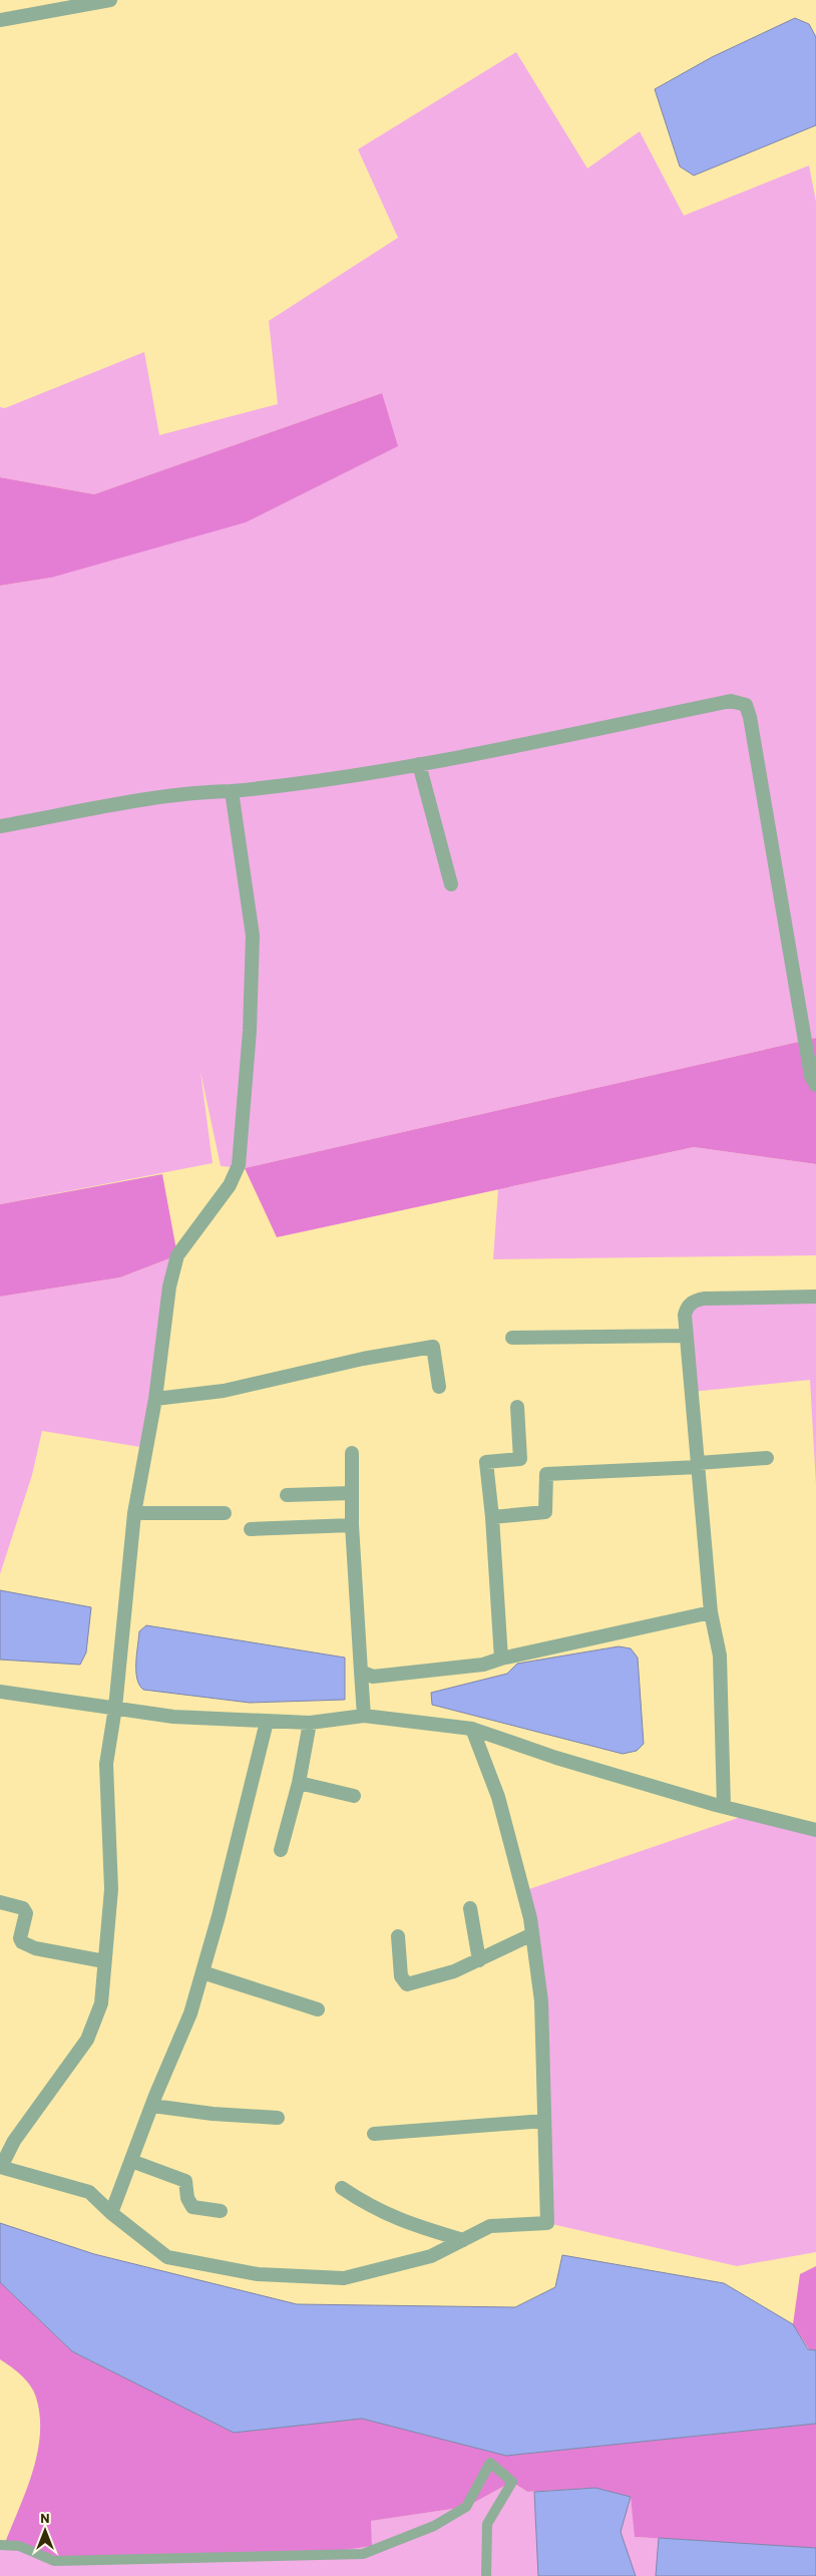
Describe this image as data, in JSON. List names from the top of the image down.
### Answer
{
  "north": "top"
}
